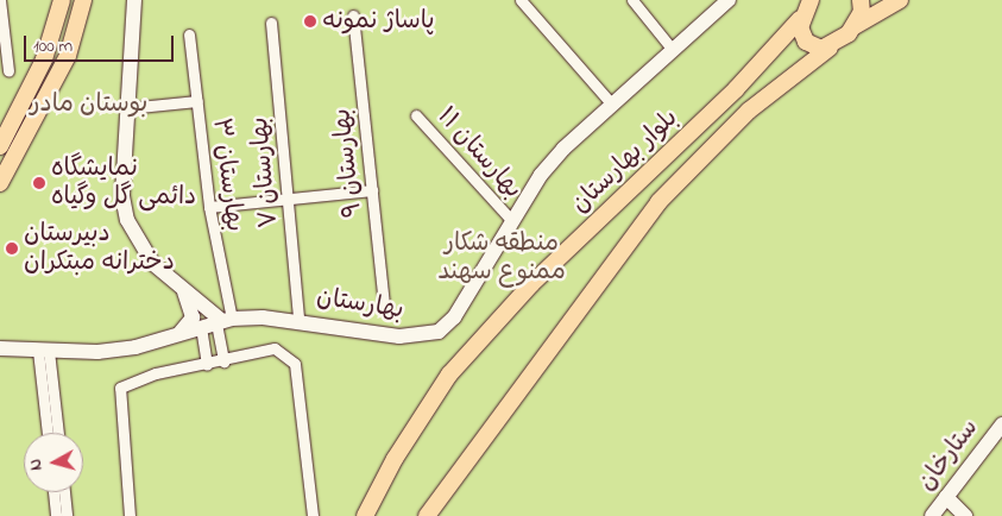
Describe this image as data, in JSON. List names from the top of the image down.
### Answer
{
  "streets": {
    "main road": ["بلوار بهارستان"],
    "street": [
      "بهارستان ۱۱",
      "بهارستان ۹",
      "بهارستان ۷",
      "بهارستان ۳",
      "بهارستان",
      "ستارخان"
    ]
  },
  "crossings": [
    ["بهارستان ۱۱", "بهارستان"],
    ["بهارستان ۷", "بهارستان"],
    ["بهارستان ۳", "بهارستان"]
  ],
  "parks": ["بوستان مادر", "منطقه شکار ممنوع سهند"],
  "places": ["پاساژ نمونه", "نمایشگاه دائمی گل وگیاه", "دبیرستان دخترانه مبتکران"],
  "scale_bar": "100 m",
  "north": "left"
}
